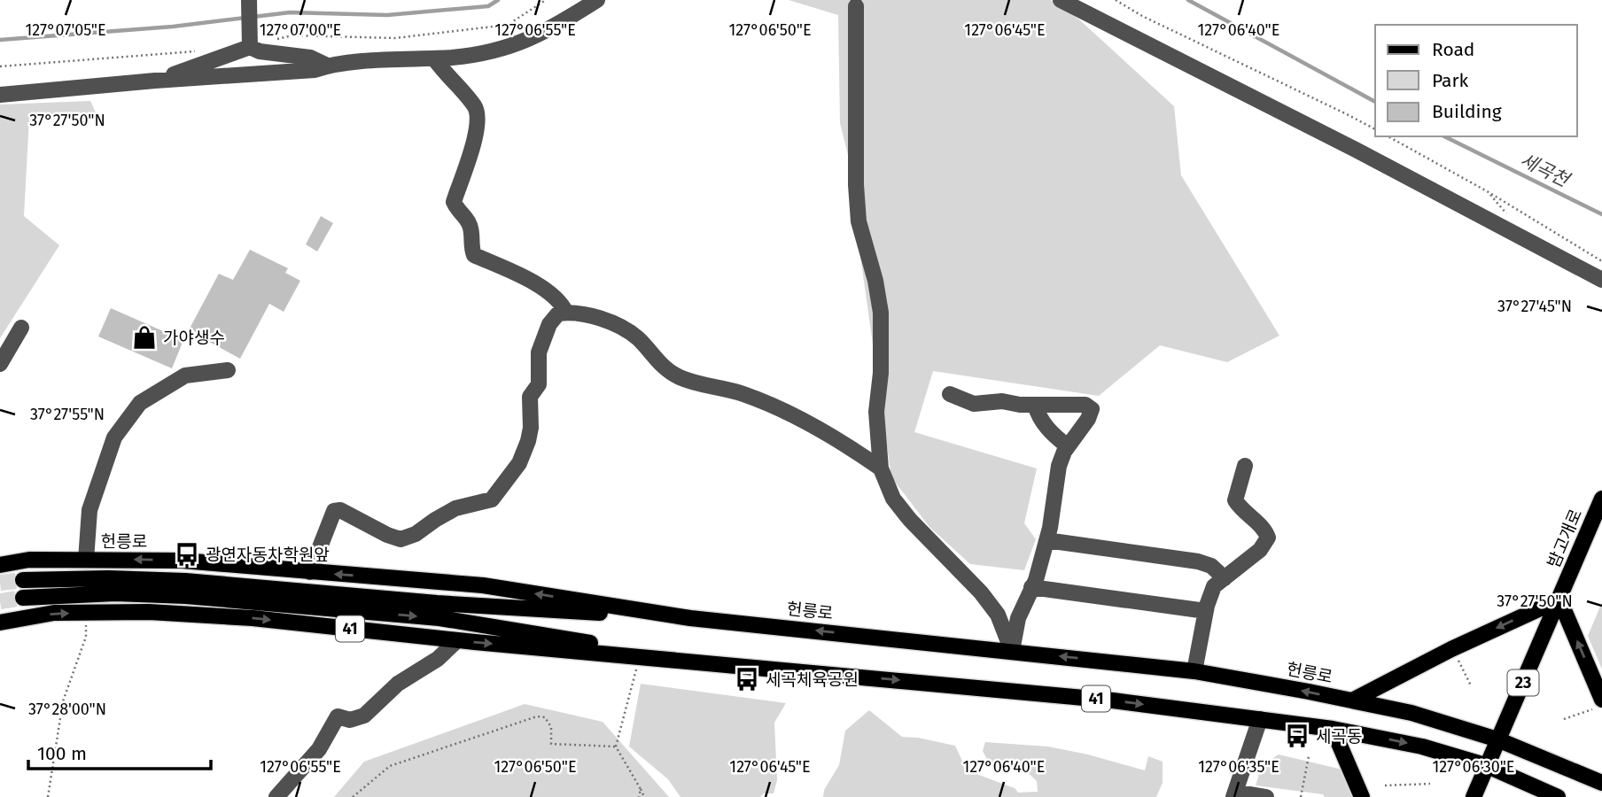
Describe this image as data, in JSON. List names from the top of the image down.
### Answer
{
  "streets": {
    "main road": [
      "밤고개로",
      "헌릉로",
      "41",
      "23"
    ]
  },
  "crossings": [
    ["밤고개로", "헌릉로"],
    ["밤고개로", "41"]
  ],
  "water": ["세곡천"],
  "places": {
    "shop": ["가야생수"],
    "bus stop": ["광연자동차학원앞", "세곡체육공원", "세곡동"]
  },
  "legend": ["Road", "Park", "Building"],
  "scale_bar": "100 m",
  "coordinates": [
    "127°07'05\"E",
    "127°07'00\"E",
    "127°06'55\"E",
    "127°06'50\"E",
    "127°06'45\"E",
    "127°06'40\"E",
    "37°27'50\"N",
    "37°27'45\"N",
    "37°27'55\"N",
    "37°28'00\"N",
    "127°06'35\"E",
    "127°06'30\"E"
  ]
}
